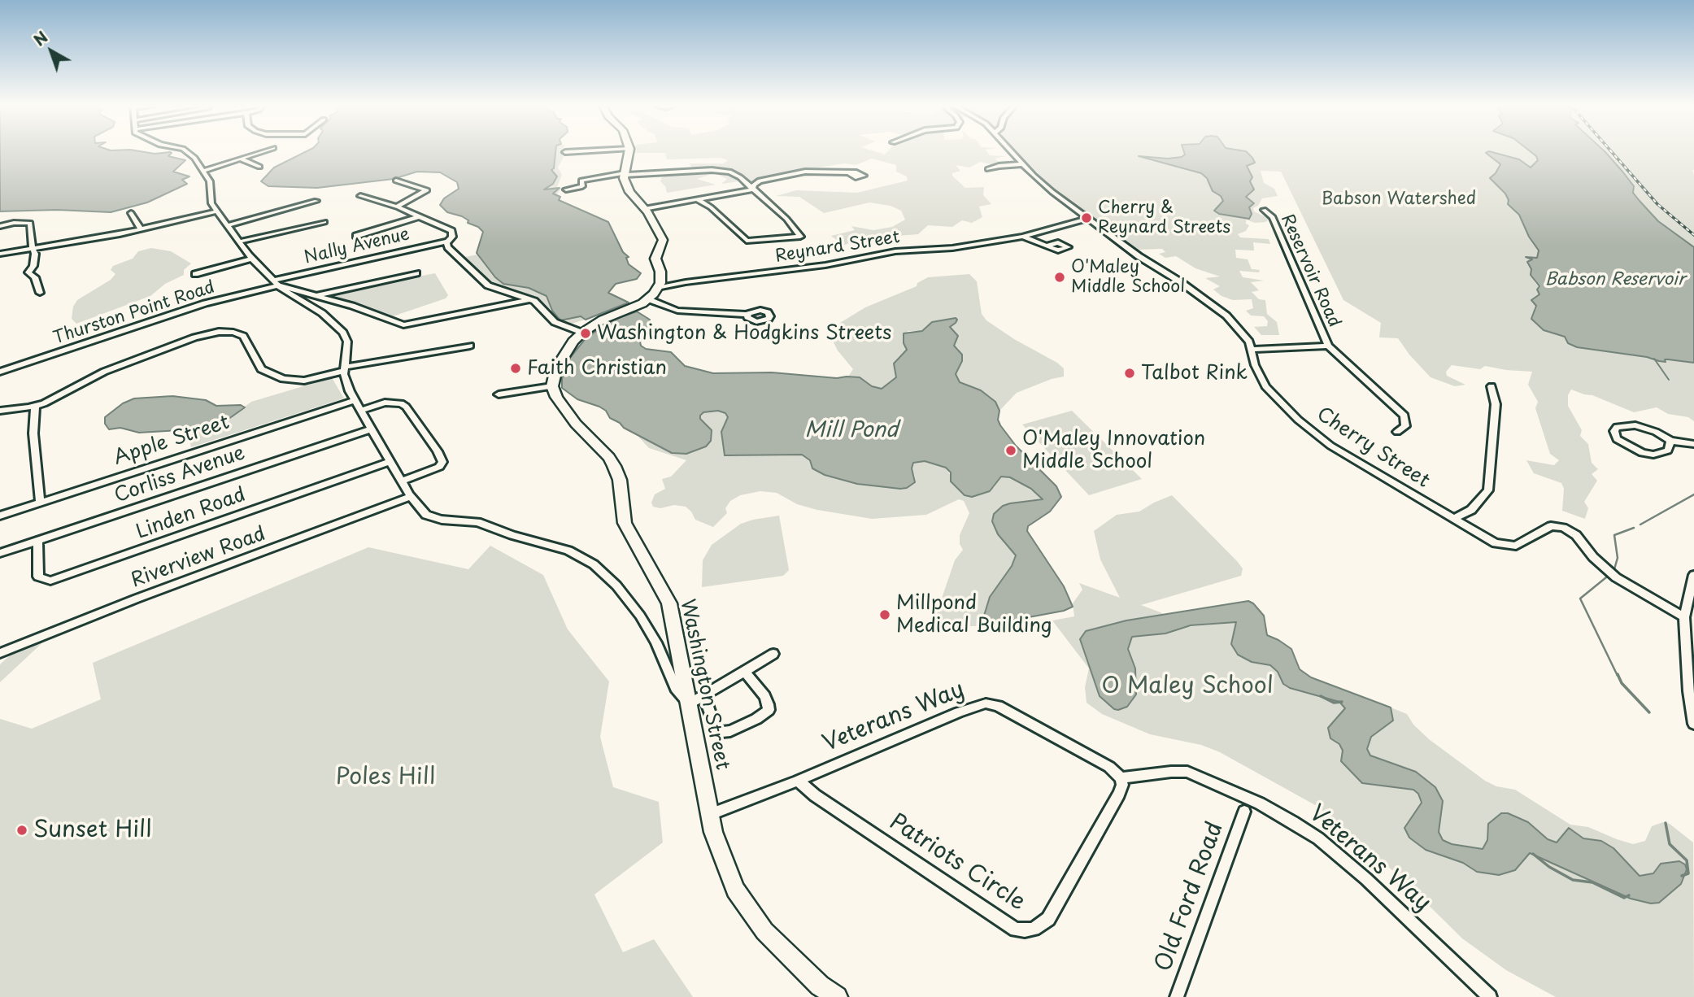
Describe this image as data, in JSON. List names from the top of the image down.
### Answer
{
  "streets": {
    "main road": ["Washington Street"],
    "street": [
      "Nally Avenue",
      "Reynard Street",
      "Reservoir Road",
      "Thurston Point Road",
      "Apple Street",
      "Cherry Street",
      "Corliss Avenue",
      "Linden Road",
      "Riverview Road",
      "Veterans Way",
      "Patriots Circle",
      "Old Ford Road"
    ]
  },
  "crossings": [
    ["Nally Avenue", "Thurston Point Road"],
    ["Reynard Street", "Cherry Street"],
    ["Reservoir Road", "Cherry Street"],
    ["Corliss Avenue", "Linden Road"],
    ["Washington Street", "Veterans Way"],
    ["Veterans Way", "Patriots Circle"]
  ],
  "water": ["Babson Reservoir", "Mill Pond"],
  "parks": ["Babson Watershed", "O Maley School", "Poles Hill"],
  "places": [
    "Cherry & Reynard Streets",
    "O'Maley Middle School",
    "Washington & Hodgkins Streets",
    "Faith Christian",
    "Talbot Rink",
    "O'Maley Innovation Middle School",
    "Millpond Medical Building",
    "Sunset Hill"
  ],
  "north": "top left"
}
